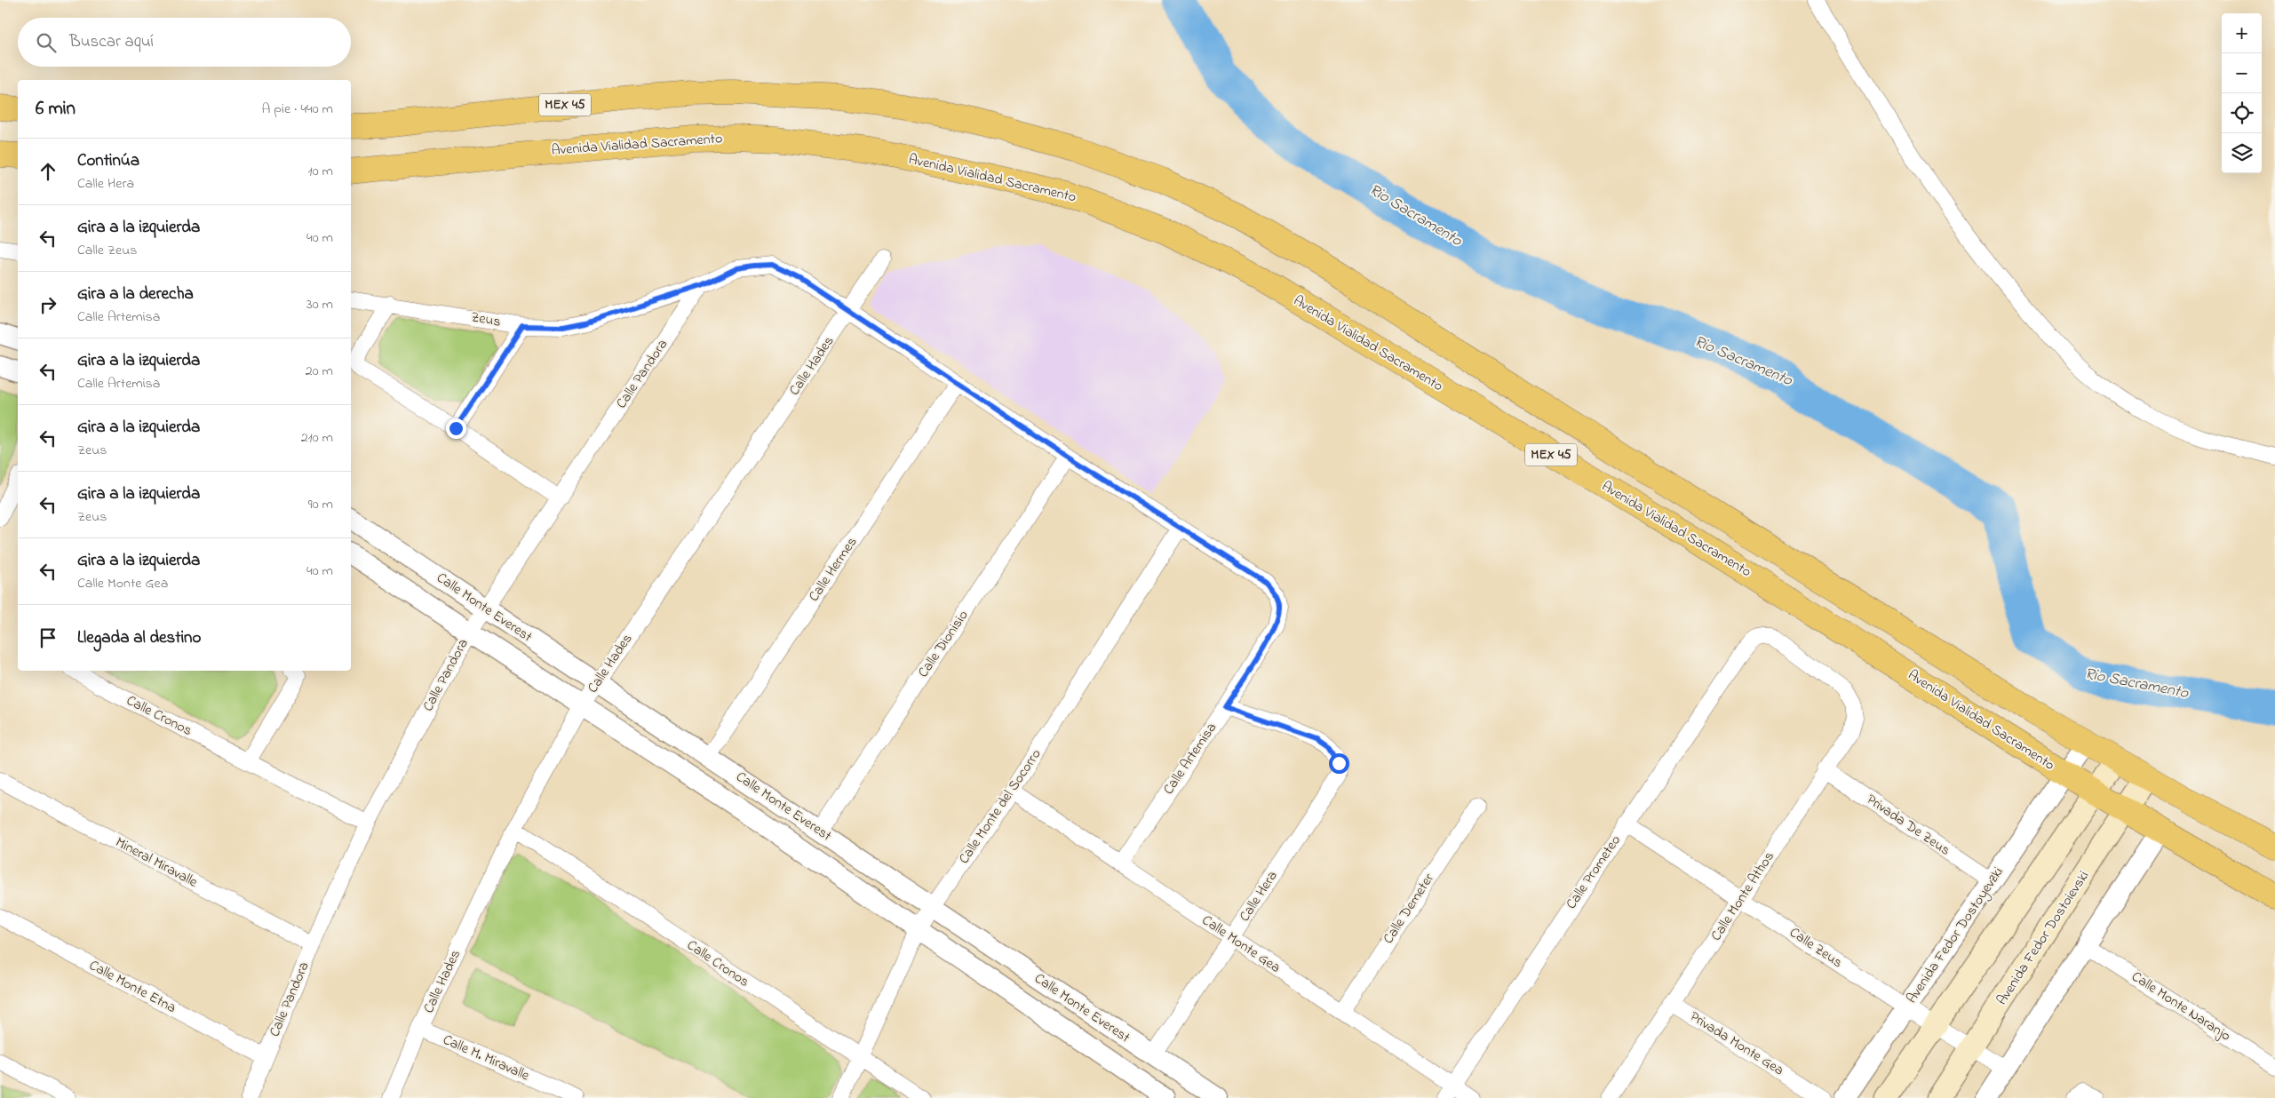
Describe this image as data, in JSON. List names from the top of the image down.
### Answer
{
  "streets": {
    "highway": ["MEX 45", "Avenida Vialidad Sacramento"],
    "main road": ["Avenida Fedor Dostoievski"],
    "street": [
      "Zeus",
      "Calle Hades",
      "Calle Pandora",
      "Calle Hermes",
      "Calle Monte Everest",
      "Calle Dionisio",
      "Calle Cronos",
      "Calle Artemisa",
      "Calle Monte del Socorro",
      "Privada De Zeus",
      "Mineral Miravalle",
      "Calle Prometeo",
      "Calle Hera",
      "Calle Monte Athos",
      "Calle Demeter",
      "Avenida Fedor Dostoyevzki",
      "Calle Monte Gea",
      "Calle Zeus",
      "Calle Monte Etna",
      "Calle Monte Naranjo",
      "Privada Monte Gea",
      "Calle M. Miravalle"
    ]
  },
  "crossings": [
    ["MEX 45", "Avenida Fedor Dostoievski"],
    ["Avenida Vialidad Sacramento", "Avenida Fedor Dostoyevzki"],
    ["Avenida Vialidad Sacramento", "Avenida Fedor Dostoievski"],
    ["Zeus", "Calle Hades"],
    ["Zeus", "Calle Pandora"],
    ["Zeus", "Calle Hermes"],
    ["Zeus", "Calle Dionisio"],
    ["Zeus", "Calle Artemisa"],
    ["Zeus", "Calle Monte del Socorro"],
    ["Calle Hades", "Calle Monte Everest"],
    ["Calle Hades", "Calle Cronos"],
    ["Calle Hades", "Calle M. Miravalle"],
    ["Calle Pandora", "Calle Monte Everest"],
    ["Calle Pandora", "Calle Cronos"],
    ["Calle Pandora", "Mineral Miravalle"],
    ["Calle Pandora", "Calle Monte Etna"],
    ["Calle Hermes", "Calle Monte Everest"],
    ["Calle Monte Everest", "Calle Dionisio"],
    ["Calle Monte Everest", "Calle Monte del Socorro"],
    ["Calle Monte Everest", "Calle Hera"],
    ["Calle Cronos", "Calle Monte del Socorro"],
    ["Calle Artemisa", "Calle Hera"],
    ["Calle Artemisa", "Calle Monte Gea"],
    ["Calle Monte del Socorro", "Calle Monte Gea"],
    ["Privada De Zeus", "Calle Monte Athos"],
    ["Privada De Zeus", "Avenida Fedor Dostoyevzki"],
    ["Calle Prometeo", "Calle Monte Athos"],
    ["Calle Prometeo", "Calle Monte Gea"],
    ["Calle Prometeo", "Calle Zeus"],
    ["Calle Hera", "Calle Monte Gea"],
    ["Calle Monte Athos", "Calle Zeus"],
    ["Calle Monte Athos", "Privada Monte Gea"],
    ["Calle Demeter", "Calle Monte Gea"],
    ["Avenida Fedor Dostoyevzki", "Calle Zeus"],
    ["Avenida Fedor Dostoievski", "Calle Zeus"]
  ],
  "water": ["Rio Sacramento"],
  "page": {
    "map_buttons": ["+", "−"],
    "search": "Buscar aquí",
    "heading": ["6 min", "A pie · 440 m"],
    "list": [
      ["Continúa", "Calle Hera", "10 m"],
      ["Gira a la izquierda", "Calle Zeus", "40 m"],
      ["Gira a la derecha", "Calle Artemisa", "30 m"],
      ["Gira a la izquierda", "Calle Artemisa", "20 m"],
      ["Gira a la izquierda", "Zeus", "210 m"],
      ["Gira a la izquierda", "Zeus", "90 m"],
      ["Gira a la izquierda", "Calle Monte Gea", "40 m"],
      "Llegada al destino"
    ]
  }
}
